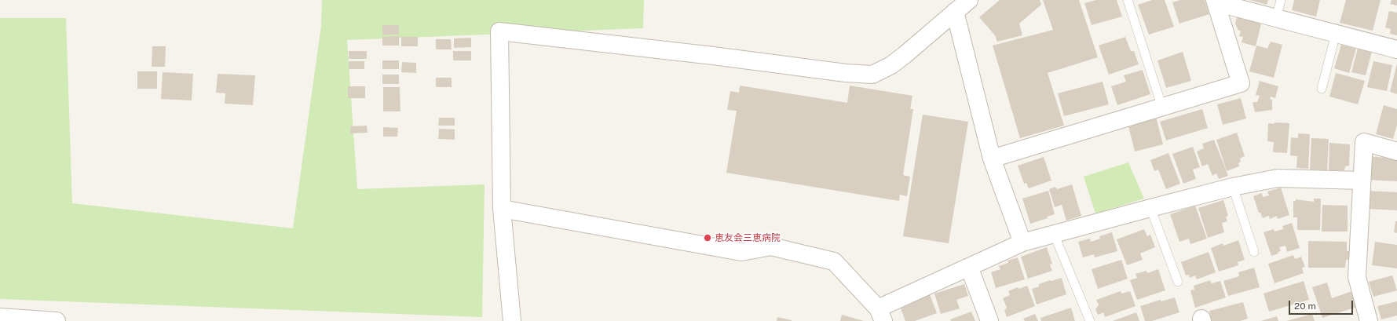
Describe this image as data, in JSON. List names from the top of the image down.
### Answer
{
  "places": ["恵友会三恵病院"],
  "scale_bar": "20 m"
}
